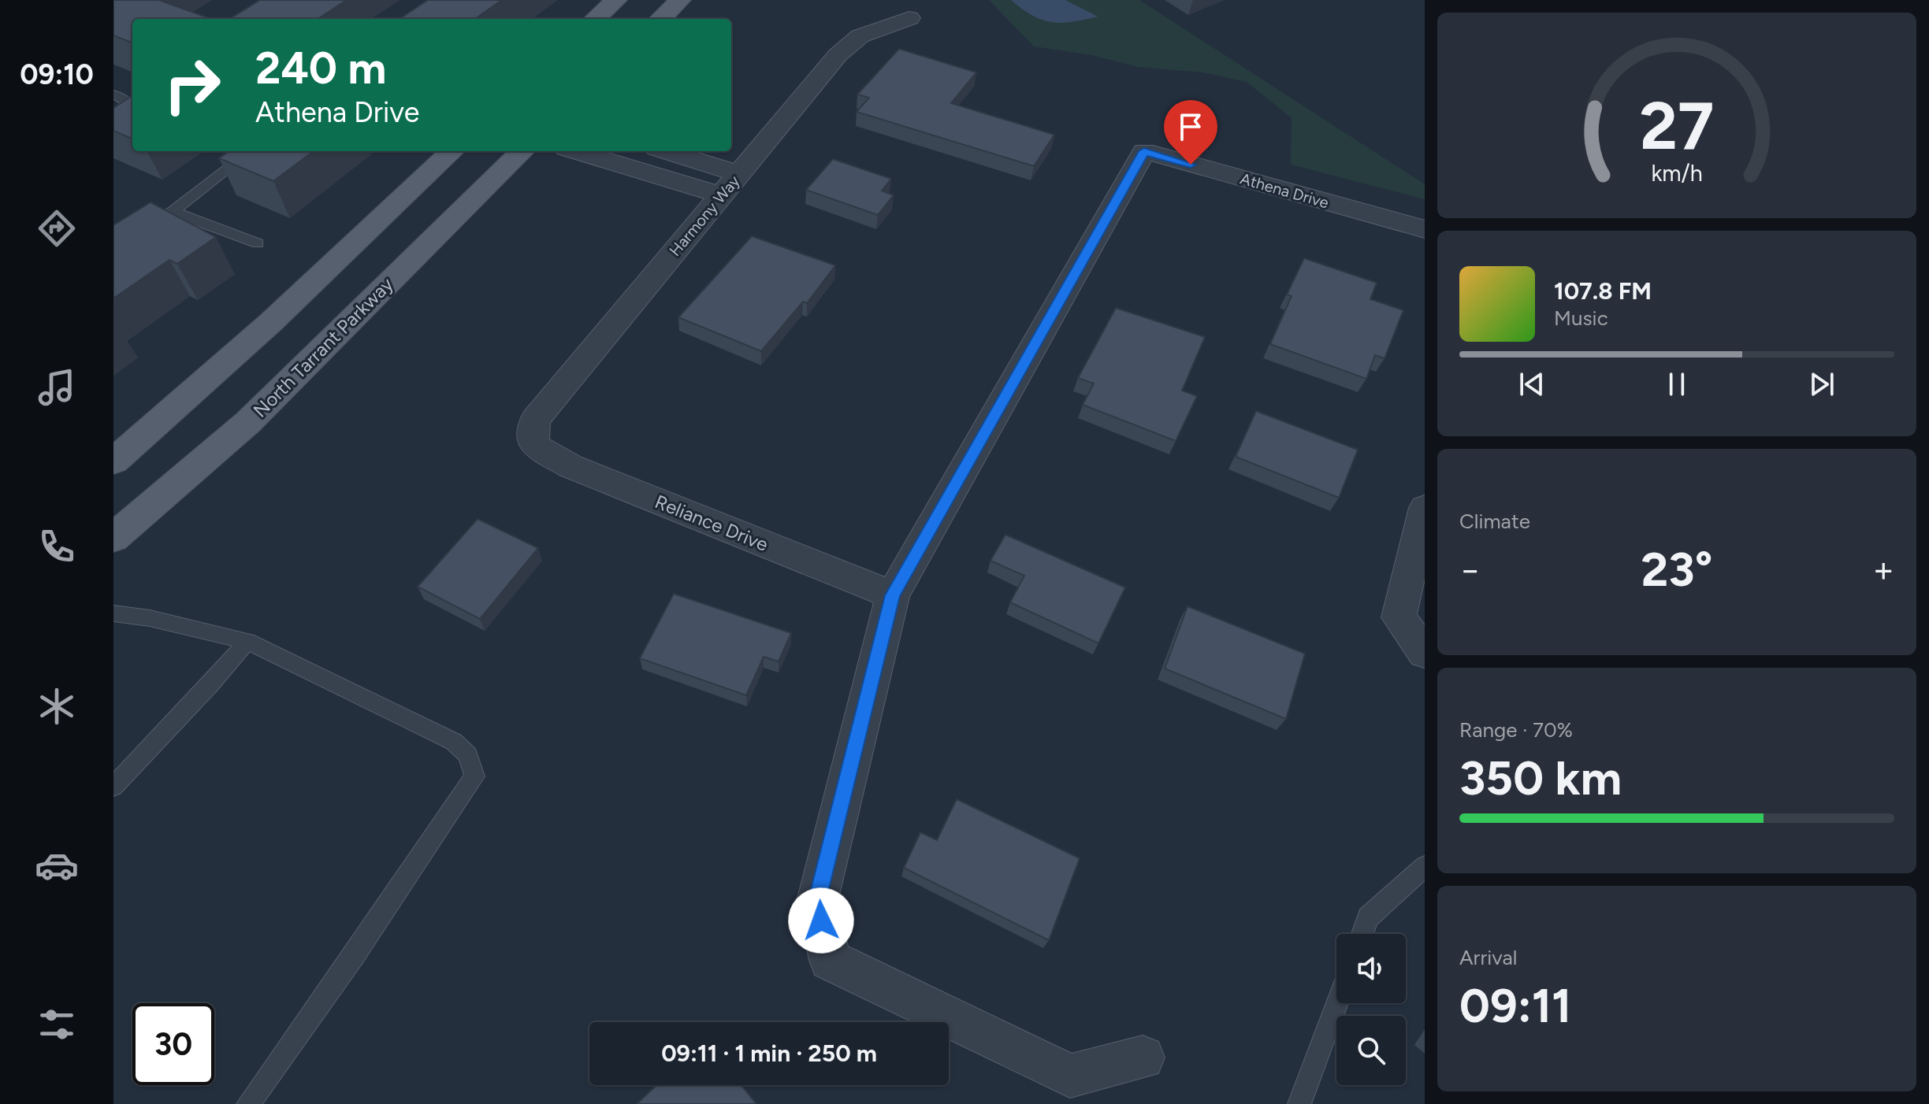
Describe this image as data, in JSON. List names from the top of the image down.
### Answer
{
  "streets": {
    "main road": ["North Tarrant Parkway"],
    "street": ["Athena Drive", "Harmony Way", "Reliance Drive"]
  },
  "crossings": [
    ["Athena Drive", "Reliance Drive"],
    ["Harmony Way", "Reliance Drive"]
  ],
  "page": {
    "tabs": "09:10",
    "turn": ["240 m", "Athena Drive"],
    "song": ["107.8 FM", "Music"],
    "tile": [
      "Climate",
      ["Range · 70%", "350 km"],
      ["Arrival", "09:11"]
    ],
    "heat": ["−", "23°", "+"],
    "limit": "30",
    "trip": "09:11 · 1 min · 250 m",
    "gauge": ["27", "km/h"]
  }
}
